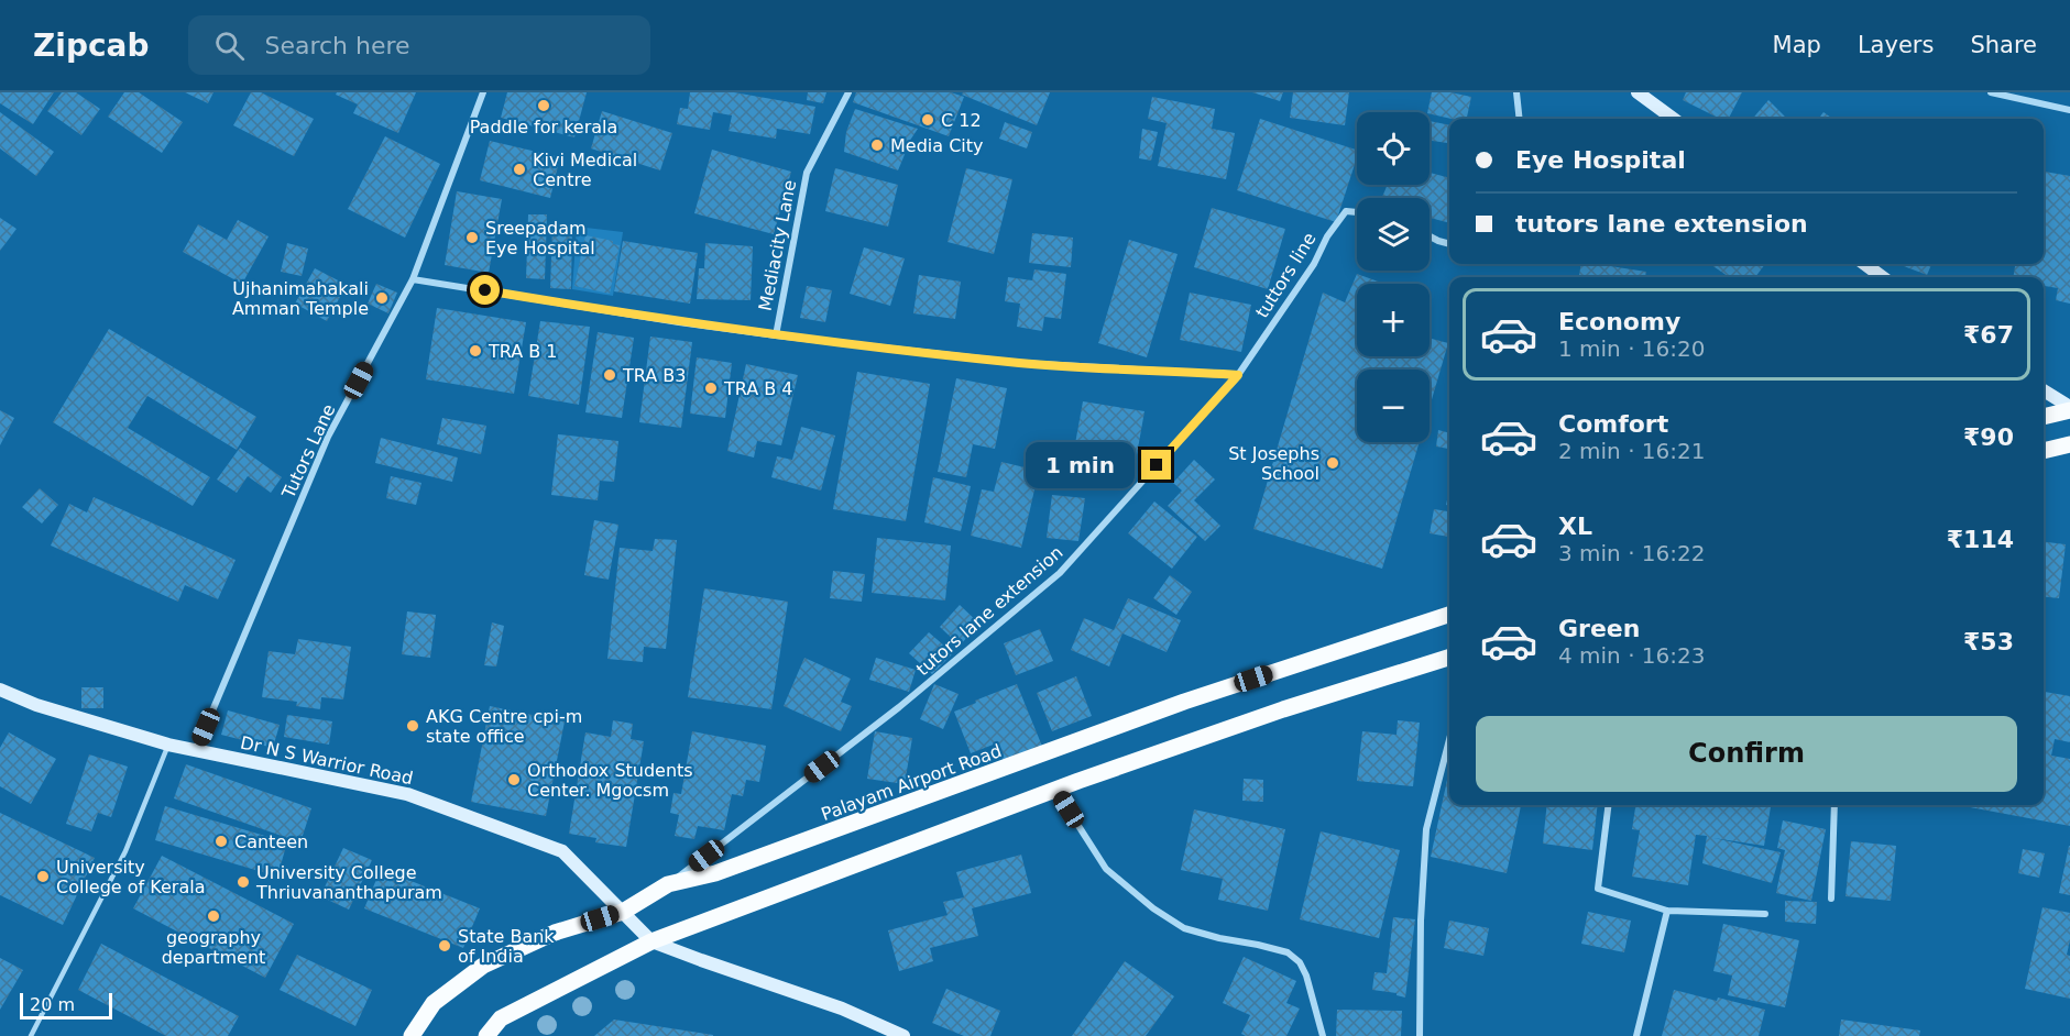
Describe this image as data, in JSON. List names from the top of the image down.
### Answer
{
  "streets": {
    "main road": ["Palayam Airport Road"],
    "street": [
      "Mediacity Lane",
      "tuttors line",
      "Tutors Lane",
      "tutors lane extension",
      "Dr N S Warrior Road"
    ]
  },
  "crossings": [
    ["tuttors line", "tutors lane extension"],
    ["Tutors Lane", "Dr N S Warrior Road"],
    ["tutors lane extension", "Palayam Airport Road"],
    ["Dr N S Warrior Road", "Palayam Airport Road"]
  ],
  "places": [
    "Paddle for kerala",
    "C 12",
    "Media City",
    "Kivi Medical Centre",
    "Sreepadam Eye Hospital",
    "Ujhanimahakali Amman Temple",
    "TRA B 1",
    "TRA B3",
    "TRA B 4",
    "St Josephs School",
    "AKG Centre cpi-m state office",
    "Orthodox Students Center. Mgocsm",
    "Canteen",
    "University College of Kerala",
    "University College Thriuvananthapuram",
    "geography department",
    "State Bank of India"
  ],
  "scale_bar": "20 m",
  "page": {
    "header": "Zipcab",
    "search": "Search here",
    "nav": ["Map", "Layers", "Share"],
    "map_buttons": ["+", "−"],
    "banner": ["Eye Hospital", "tutors lane extension"],
    "list": [
      {
        "name": "Economy",
        "note": "1 min · 16:20",
        "value": "₹67"
      },
      {
        "name": "Comfort",
        "note": "2 min · 16:21",
        "value": "₹90"
      },
      {
        "name": "XL",
        "note": "3 min · 16:22",
        "value": "₹114"
      },
      {
        "name": "Green",
        "note": "4 min · 16:23",
        "value": "₹53"
      }
    ],
    "bubble": "1 min",
    "buttons": "Confirm",
    "scale": "20 m"
  }
}
